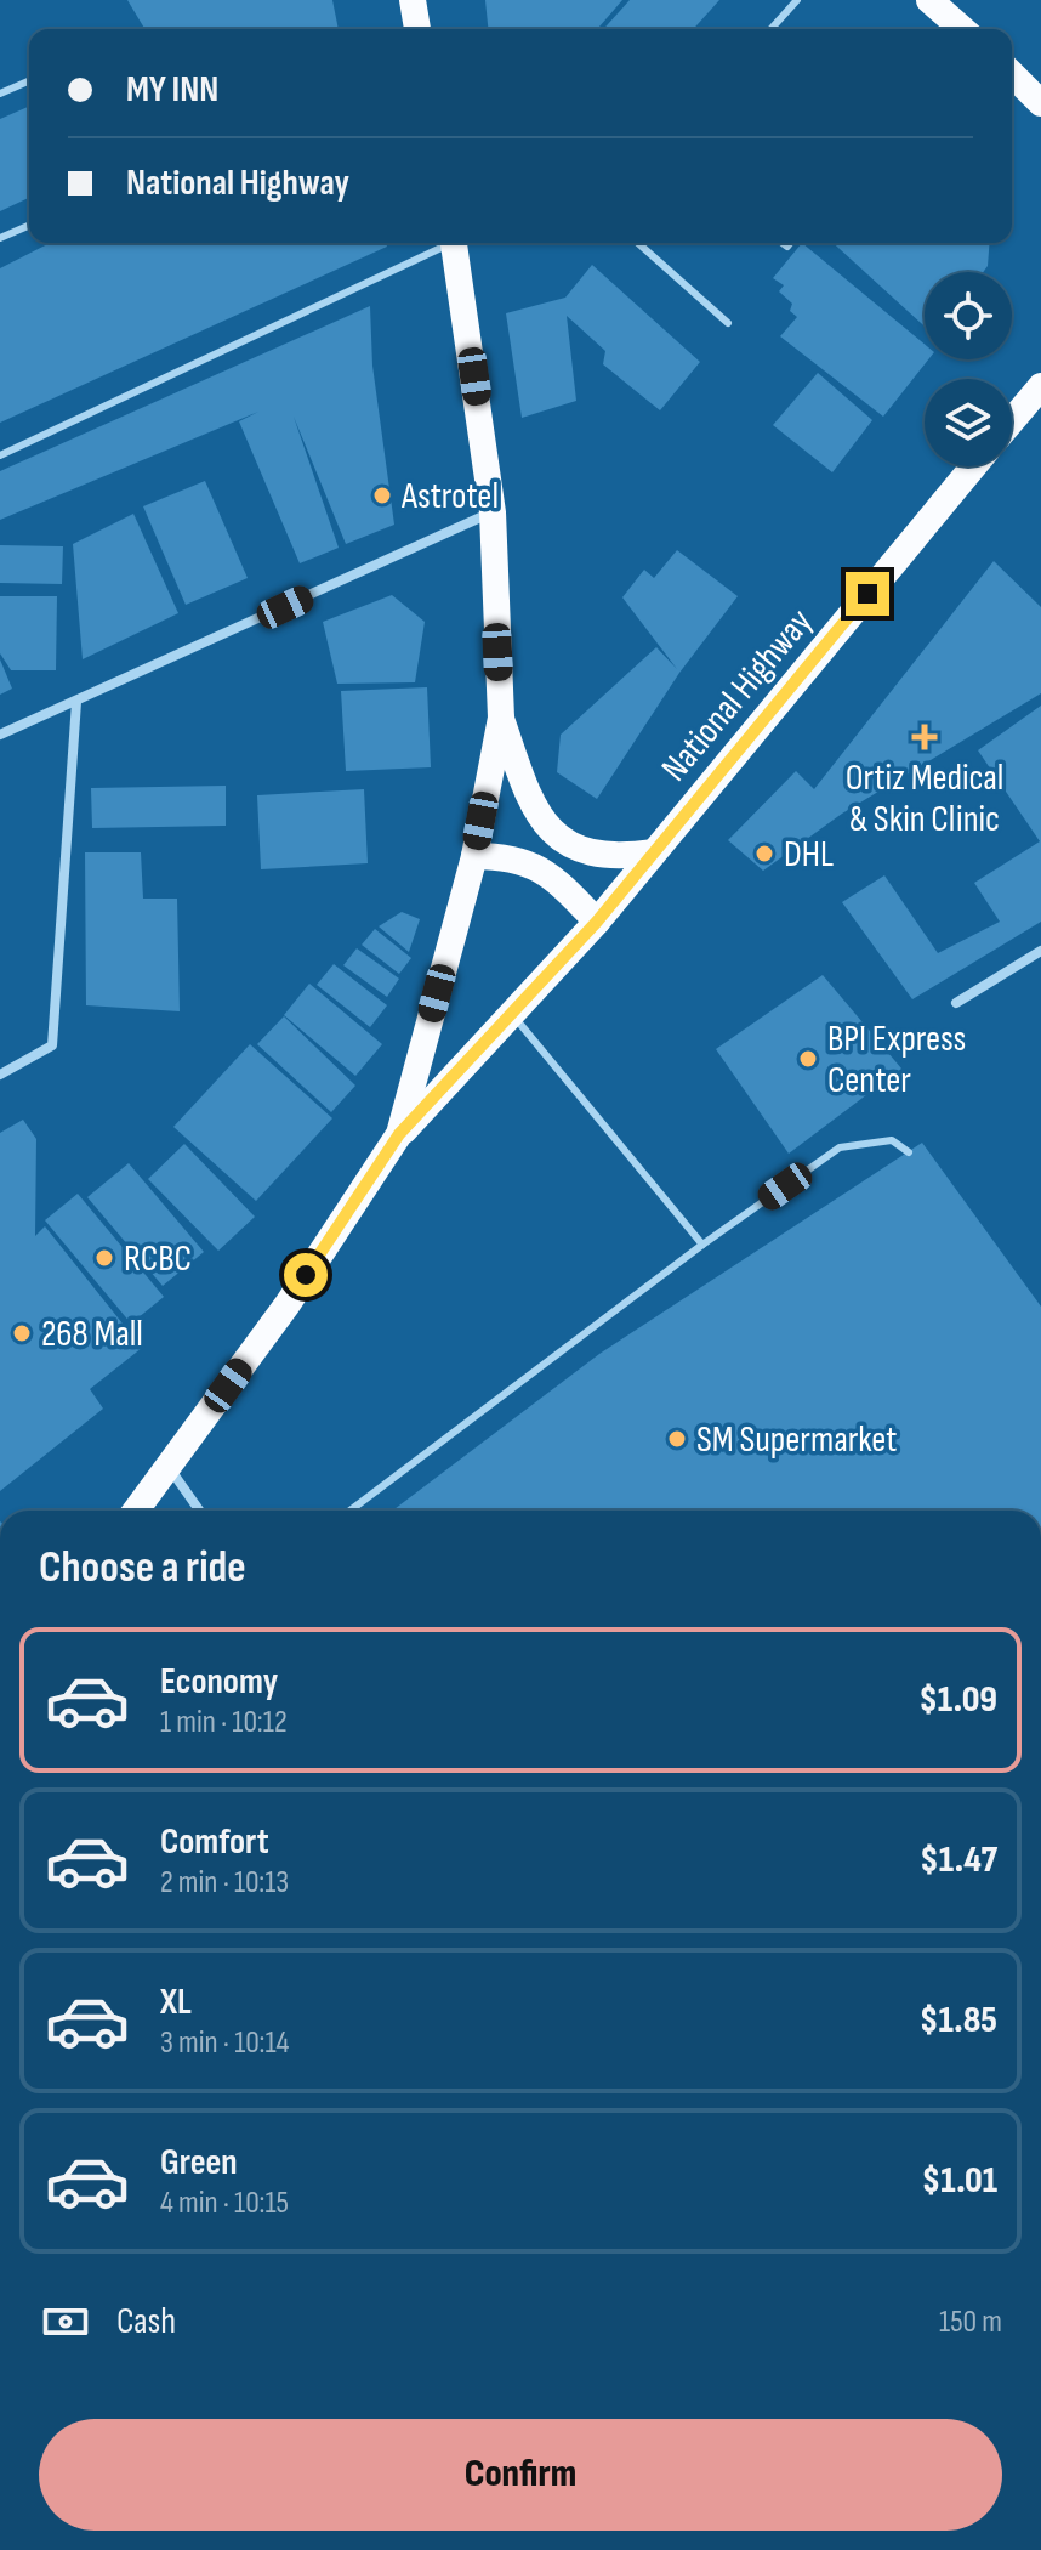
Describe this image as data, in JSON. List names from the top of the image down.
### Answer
{
  "streets": {
    "highway": ["National Highway"]
  },
  "places": {
    "other": [
      "Astrotel",
      "DHL",
      "BPI Express Center",
      "RCBC",
      "268 Mall",
      "SM Supermarket"
    ],
    "health": ["Ortiz Medical & Skin Clinic"]
  },
  "page": {
    "banner": ["MY INN", "National Highway"],
    "heading": "Choose a ride",
    "list": [
      {
        "name": "Economy",
        "note": "1 min · 10:12",
        "value": "$1.09"
      },
      {
        "name": "Comfort",
        "note": "2 min · 10:13",
        "value": "$1.47"
      },
      {
        "name": "XL",
        "note": "3 min · 10:14",
        "value": "$1.85"
      },
      {
        "name": "Green",
        "note": "4 min · 10:15",
        "value": "$1.01"
      }
    ],
    "pay": ["Cash", "150 m"],
    "buttons": "Confirm"
  }
}
